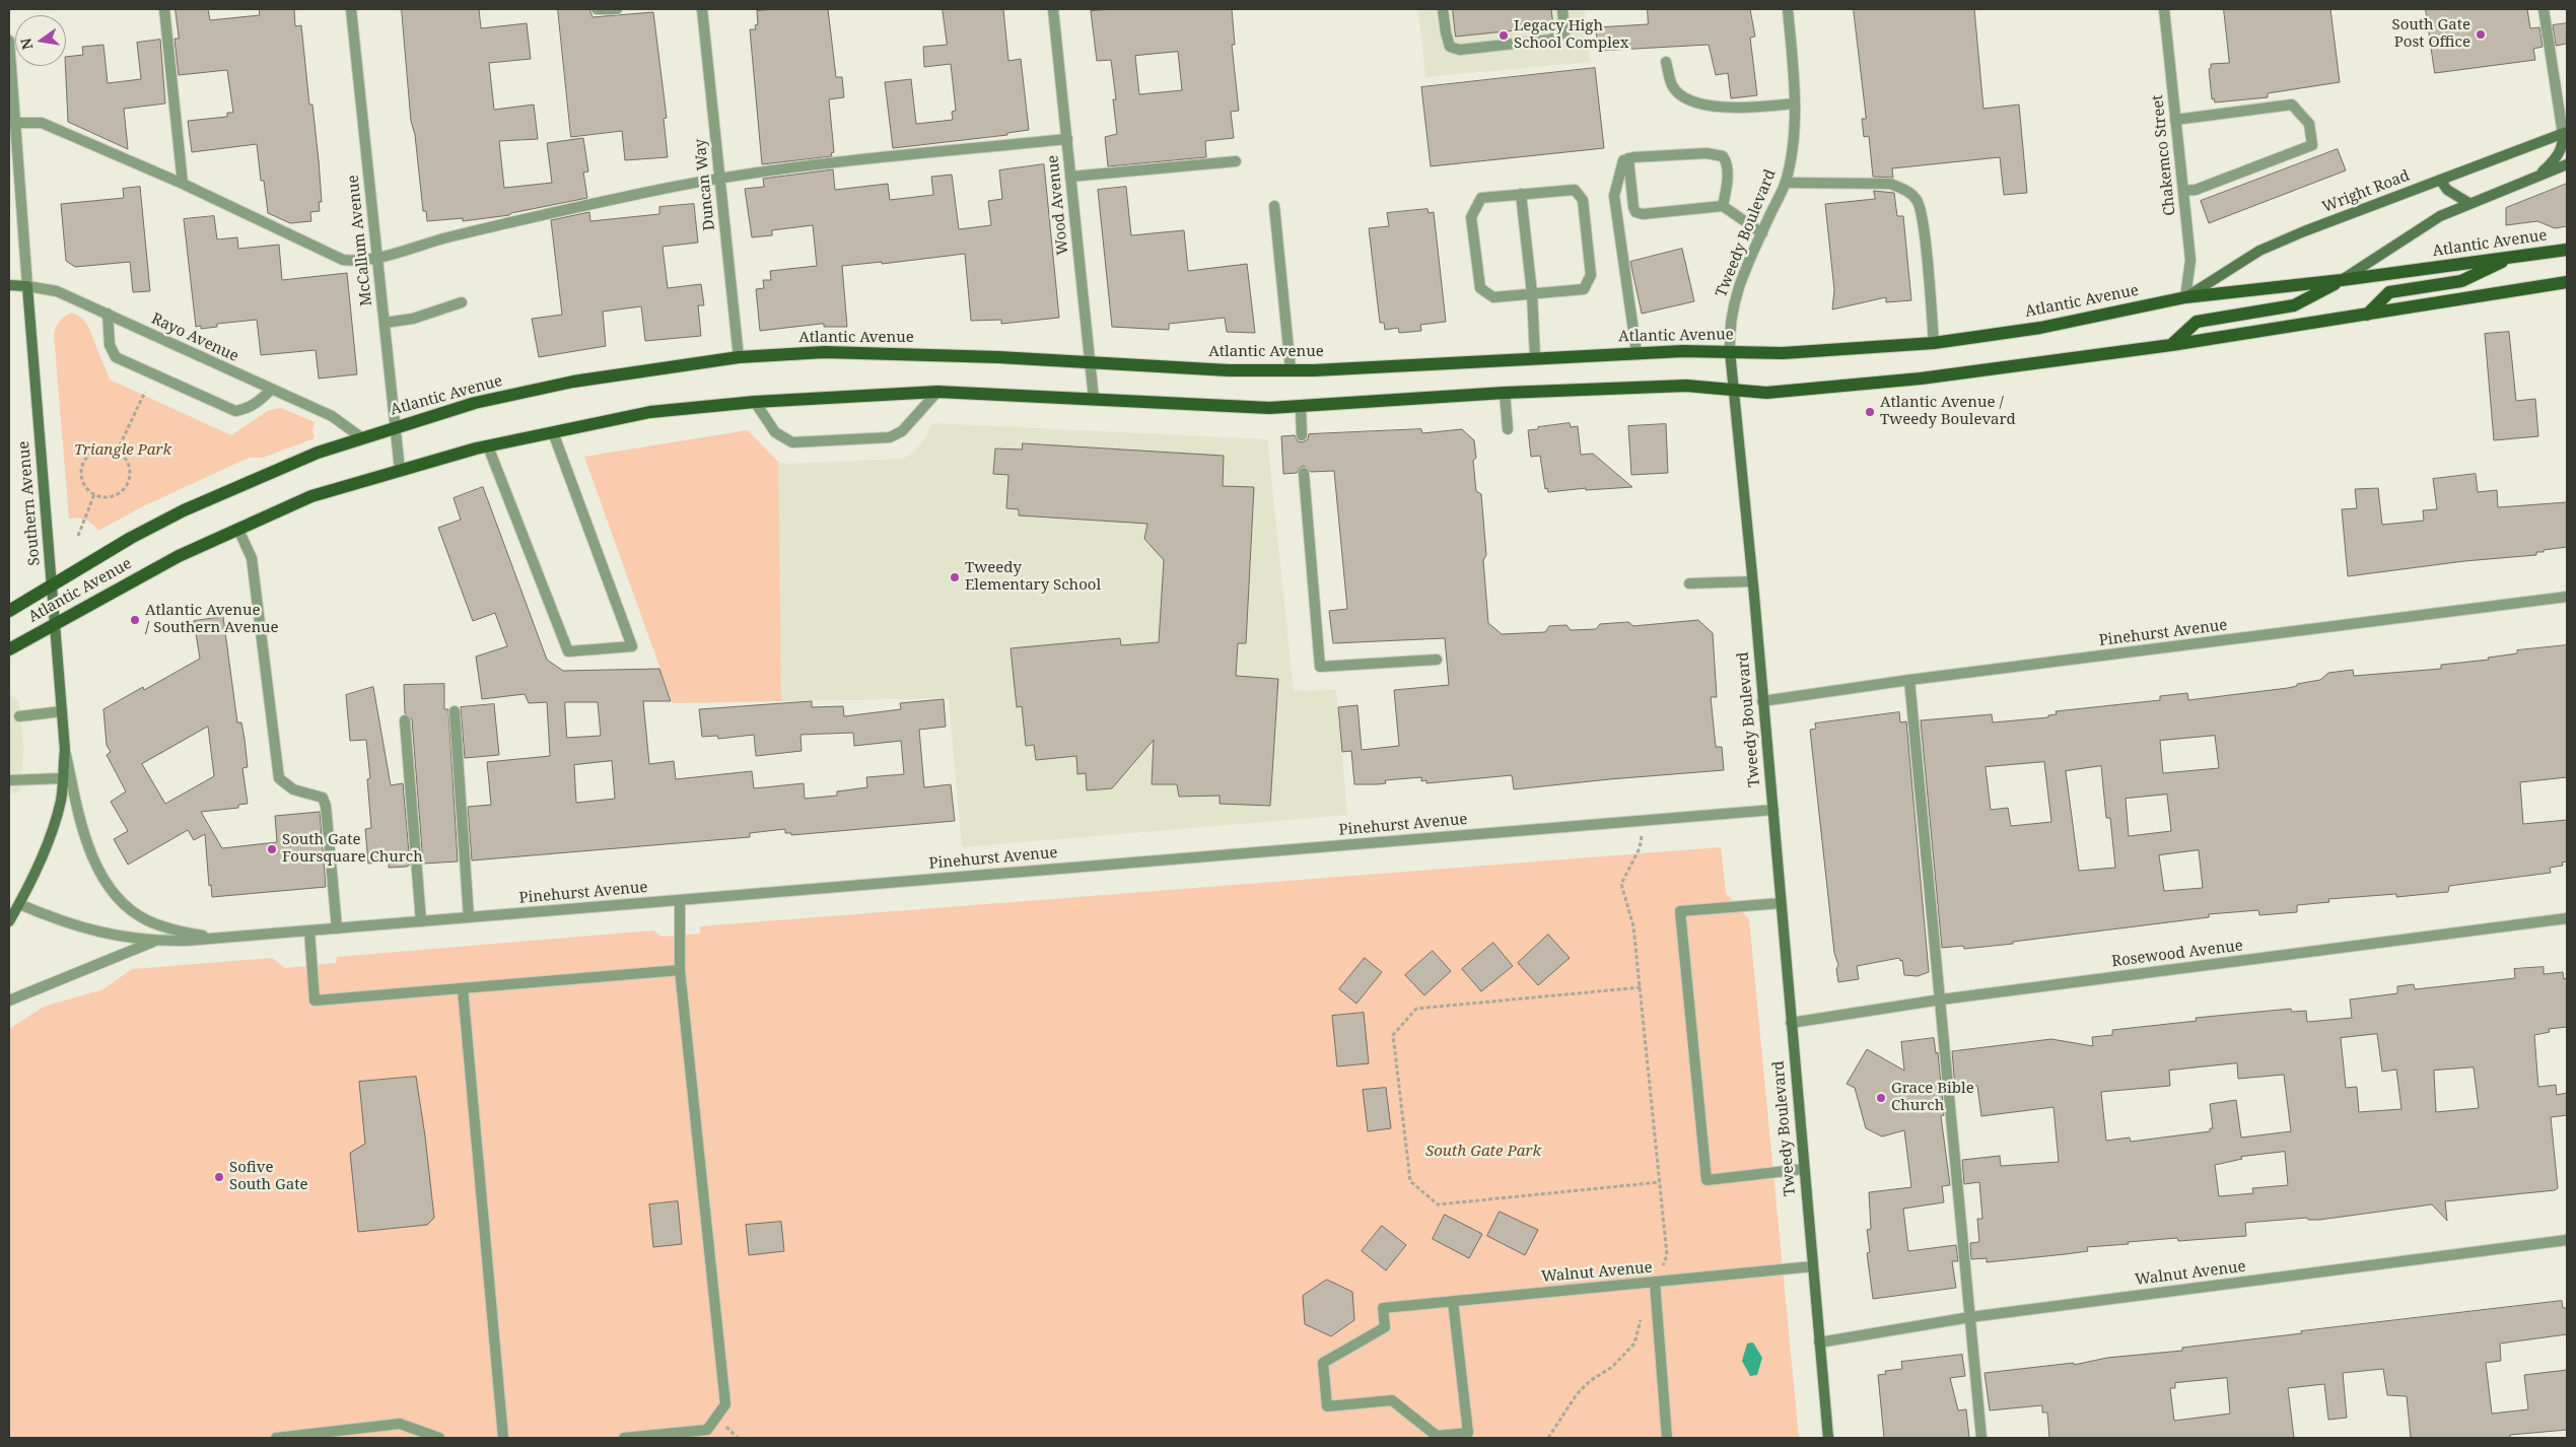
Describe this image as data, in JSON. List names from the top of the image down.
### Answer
{
  "streets": {
    "main road": ["Atlantic Avenue"],
    "street": [
      "Chakemco Street",
      "Duncan Way",
      "Wright Road",
      "Wood Avenue",
      "Tweedy Boulevard",
      "McCallum Avenue",
      "Rayo Avenue",
      "Southern Avenue",
      "Pinehurst Avenue",
      "Rosewood Avenue",
      "Walnut Avenue"
    ]
  },
  "crossings": [
    ["Chakemco Street", "Wright Road"],
    ["Chakemco Street", "Atlantic Avenue"],
    ["Duncan Way", "Atlantic Avenue"],
    ["Wright Road", "Atlantic Avenue"],
    ["Wood Avenue", "Atlantic Avenue"],
    ["Tweedy Boulevard", "Atlantic Avenue"],
    ["Tweedy Boulevard", "Pinehurst Avenue"],
    ["Tweedy Boulevard", "Rosewood Avenue"],
    ["Tweedy Boulevard", "Walnut Avenue"],
    ["McCallum Avenue", "Atlantic Avenue"],
    ["Atlantic Avenue", "Rayo Avenue"],
    ["Atlantic Avenue", "Southern Avenue"],
    ["Rayo Avenue", "Southern Avenue"],
    ["Southern Avenue", "Pinehurst Avenue"]
  ],
  "parks": ["Triangle Park", "South Gate Park"],
  "places": [
    "South Gate Post Office",
    "Legacy High School Complex",
    "Atlantic Avenue / Tweedy Boulevard",
    "Tweedy Elementary School",
    "Atlantic Avenue / Southern Avenue",
    "South Gate Foursquare Church",
    "Grace Bible Church",
    "Sofive South Gate"
  ],
  "north": "left"
}
